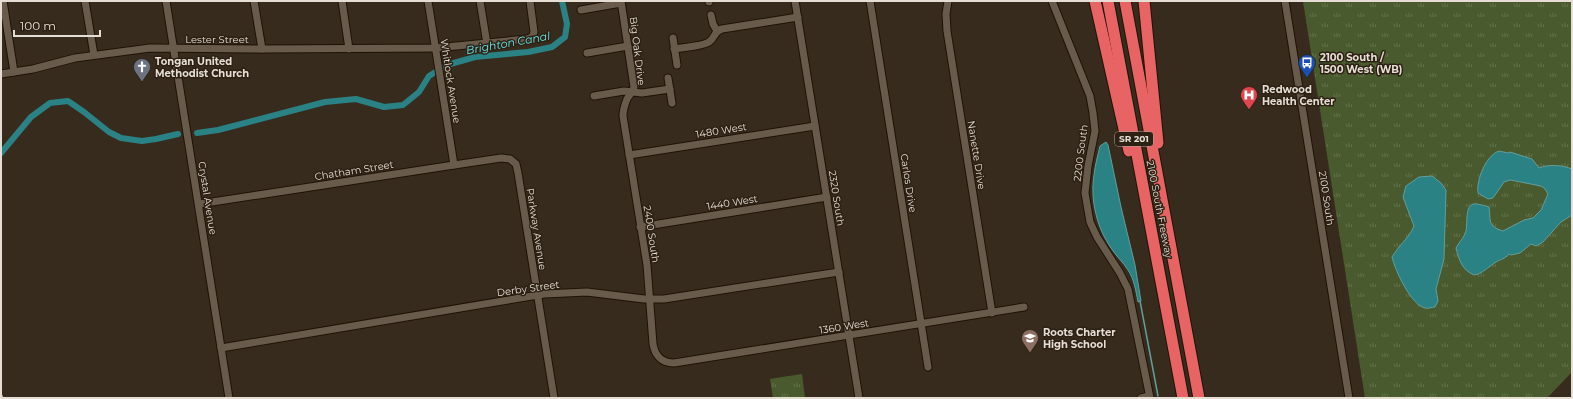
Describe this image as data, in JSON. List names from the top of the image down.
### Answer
{
  "streets": {
    "highway": ["SR 201", "2100 South Freeway"],
    "street": [
      "Lester Street",
      "Big Oak Drive",
      "Whitlock Avenue",
      "1480 West",
      "2200 South",
      "Nanette Drive",
      "Chatham Street",
      "Carlos Drive",
      "Crystal Avenue",
      "2320 South",
      "2100 South",
      "1440 West",
      "Parkway Avenue",
      "2400 South",
      "Derby Street",
      "1360 West"
    ]
  },
  "crossings": [
    ["Lester Street", "Whitlock Avenue"],
    ["Lester Street", "Crystal Avenue"],
    ["Big Oak Drive", "2400 South"],
    ["Whitlock Avenue", "Chatham Street"],
    ["1480 West", "2320 South"],
    ["1480 West", "2400 South"],
    ["Nanette Drive", "1360 West"],
    ["Chatham Street", "Crystal Avenue"],
    ["Chatham Street", "Parkway Avenue"],
    ["Carlos Drive", "1360 West"],
    ["Crystal Avenue", "Derby Street"],
    ["2320 South", "1440 West"],
    ["2320 South", "Derby Street"],
    ["2320 South", "1360 West"],
    ["1440 West", "2400 South"],
    ["Parkway Avenue", "Derby Street"],
    ["2400 South", "Derby Street"],
    ["2400 South", "1360 West"]
  ],
  "water": ["Brighton Canal"],
  "places": {
    "bus stop": ["2100 South / 1500 West (WB)"],
    "church": ["Tongan United Methodist Church"],
    "hospital": ["Redwood Health Center"],
    "school or university": ["Roots Charter High School"]
  },
  "scale_bar": "100 m"
}
